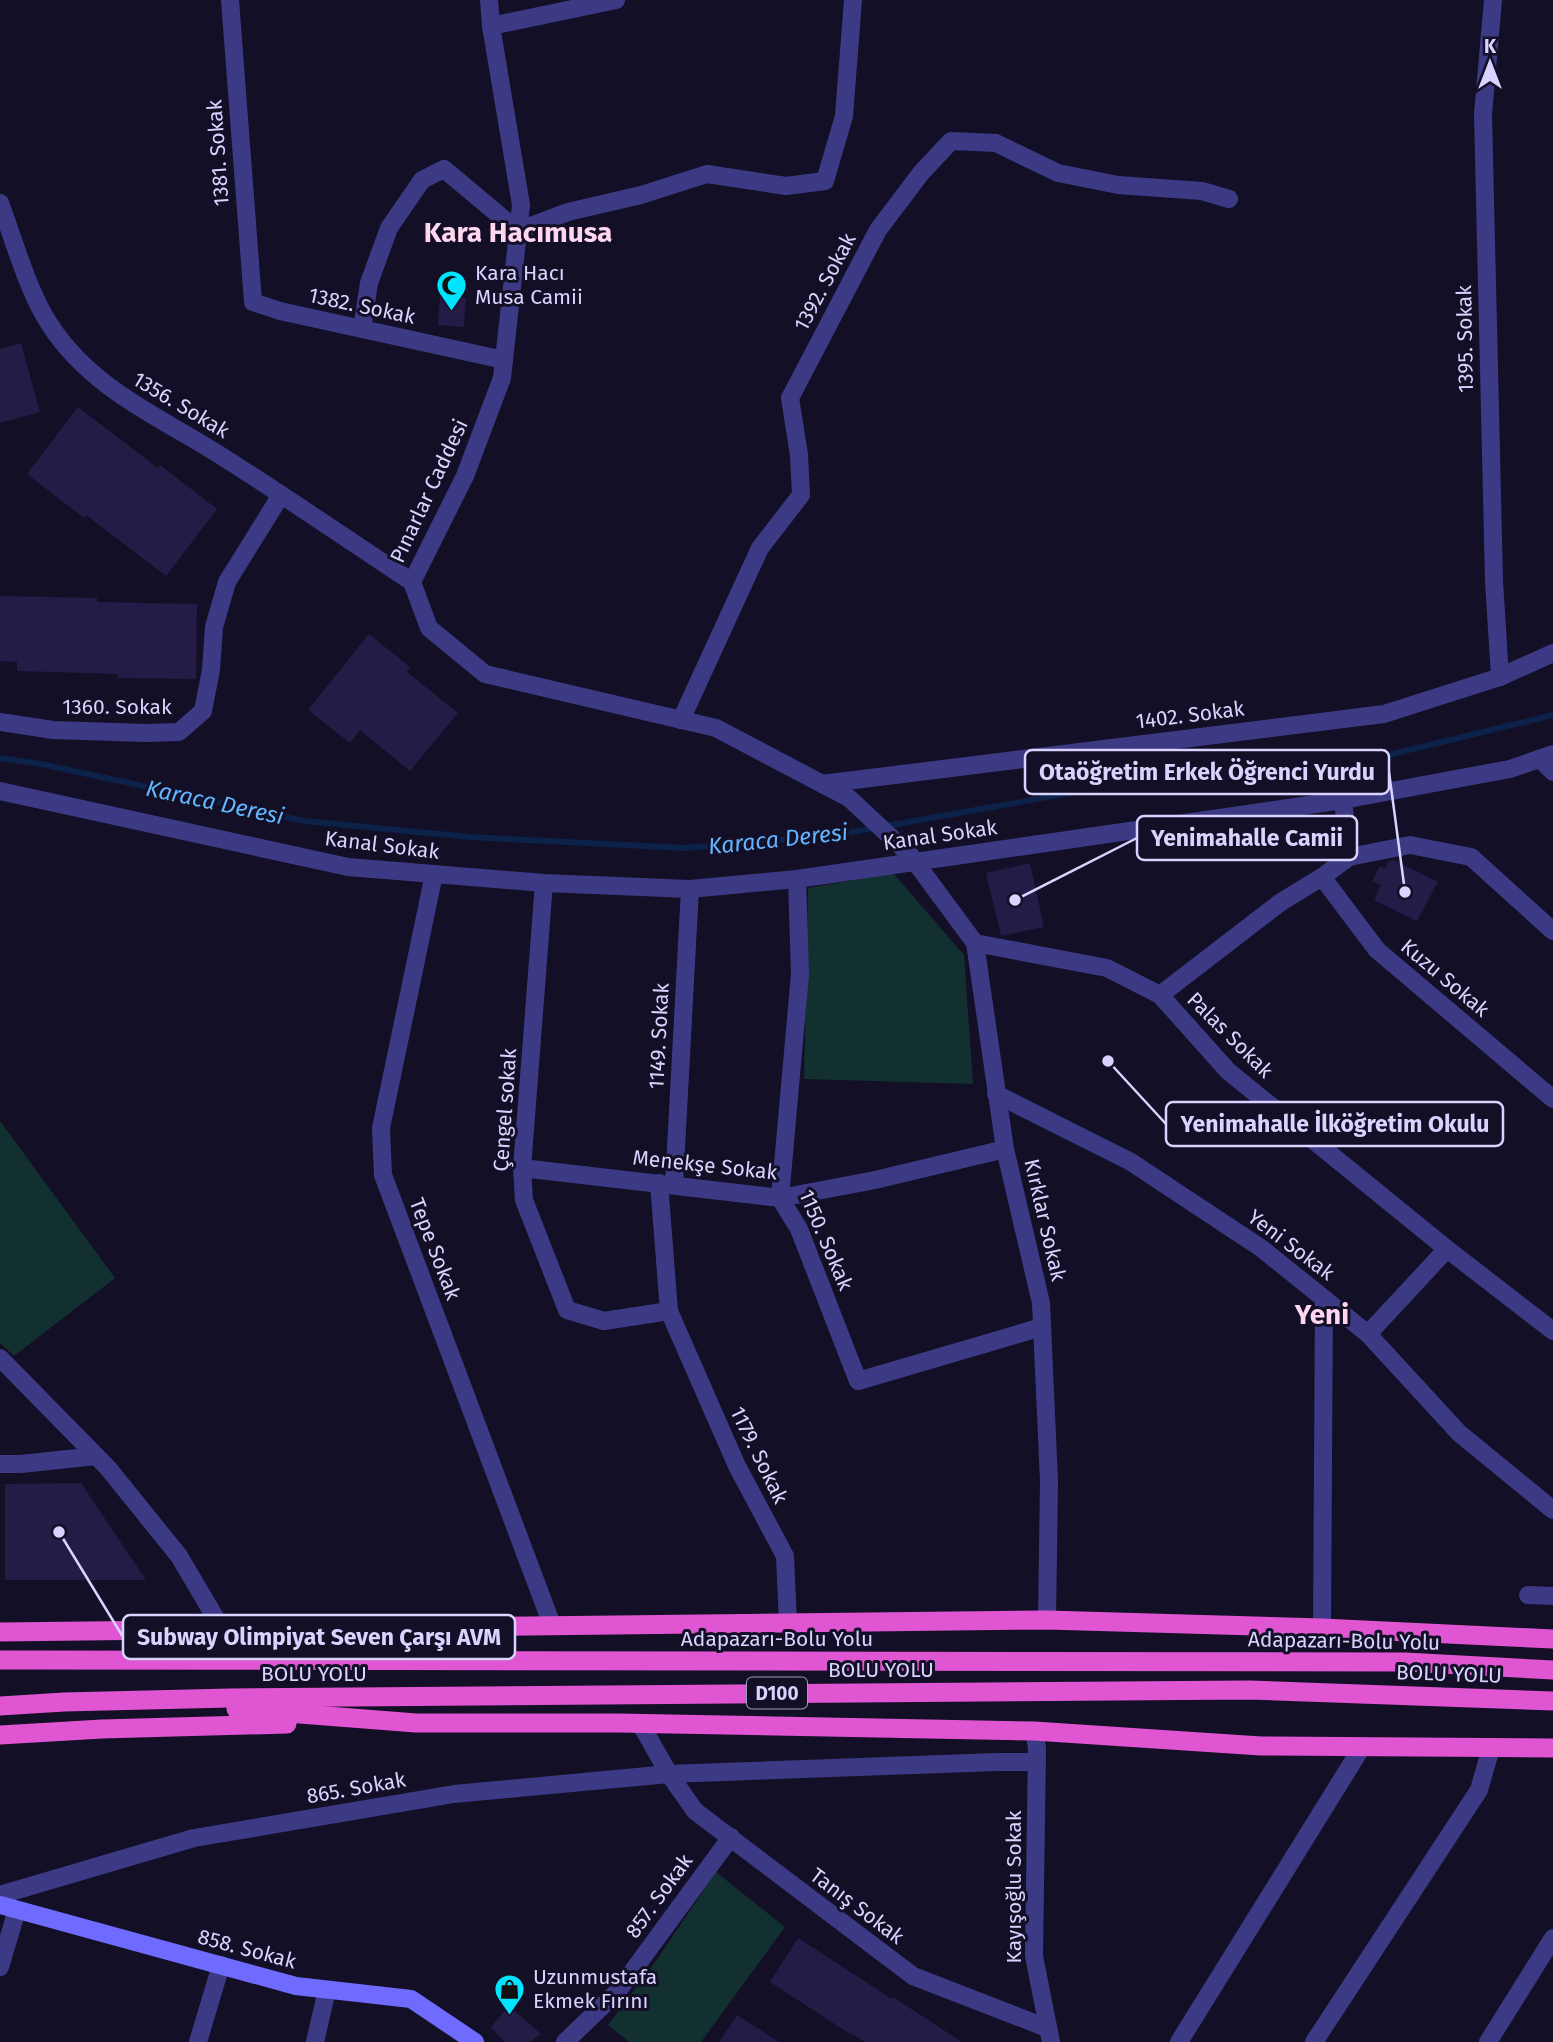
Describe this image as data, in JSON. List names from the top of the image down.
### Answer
{
  "streets": {
    "highway": ["Adapazarı-Bolu Yolu", "BOLU YOLU", "D100"],
    "main road": ["858. Sokak"],
    "street": [
      "1381. Sokak",
      "1392. Sokak",
      "1382. Sokak",
      "1395. Sokak",
      "1356. Sokak",
      "Pınarlar Caddesi",
      "1360. Sokak",
      "1402. Sokak",
      "Kanal Sokak",
      "Kuzu Sokak",
      "Palas Sokak",
      "1149. Sokak",
      "Çengel sokak",
      "Menekşe Sokak",
      "Kırklar Sokak",
      "1150. Sokak",
      "Yeni Sokak",
      "Tepe Sokak",
      "1179. Sokak",
      "865. Sokak",
      "Kayışoğlu Sokak",
      "857. Sokak",
      "Tanış Sokak"
    ]
  },
  "crossings": [
    ["1381. Sokak", "1382. Sokak"],
    ["1392. Sokak", "Pınarlar Caddesi"],
    ["1382. Sokak", "Pınarlar Caddesi"],
    ["1395. Sokak", "1402. Sokak"],
    ["1356. Sokak", "Pınarlar Caddesi"],
    ["1356. Sokak", "1360. Sokak"],
    ["Pınarlar Caddesi", "1402. Sokak"],
    ["Pınarlar Caddesi", "Kanal Sokak"],
    ["Pınarlar Caddesi", "Kırklar Sokak"],
    ["Kanal Sokak", "1149. Sokak"],
    ["Kanal Sokak", "Çengel sokak"],
    ["Kanal Sokak", "Kırklar Sokak"],
    ["Kanal Sokak", "1150. Sokak"],
    ["Kanal Sokak", "Tepe Sokak"],
    ["Palas Sokak", "Kırklar Sokak"],
    ["1149. Sokak", "Menekşe Sokak"],
    ["Çengel sokak", "Menekşe Sokak"],
    ["Çengel sokak", "1179. Sokak"],
    ["Menekşe Sokak", "Kırklar Sokak"],
    ["Menekşe Sokak", "1150. Sokak"],
    ["Kırklar Sokak", "1150. Sokak"],
    ["Kırklar Sokak", "Yeni Sokak"],
    ["865. Sokak", "Kayışoğlu Sokak"],
    ["865. Sokak", "Tanış Sokak"],
    ["Kayışoğlu Sokak", "Tanış Sokak"],
    ["857. Sokak", "Tanış Sokak"]
  ],
  "districts": ["Kara Hacımusa", "Yeni"],
  "water": ["Karaca Deresi"],
  "places": {
    "mosque": ["Kara Hacı Musa Camii"],
    "other": [
      "Otaöğretim Erkek Öğrenci Yurdu",
      "Yenimahalle Camii",
      "Yenimahalle İlköğretim Okulu",
      "Subway Olimpiyat Seven Çarşı AVM"
    ],
    "shop": ["Uzunmustafa Ekmek Fırını"]
  },
  "north": "top"
}
